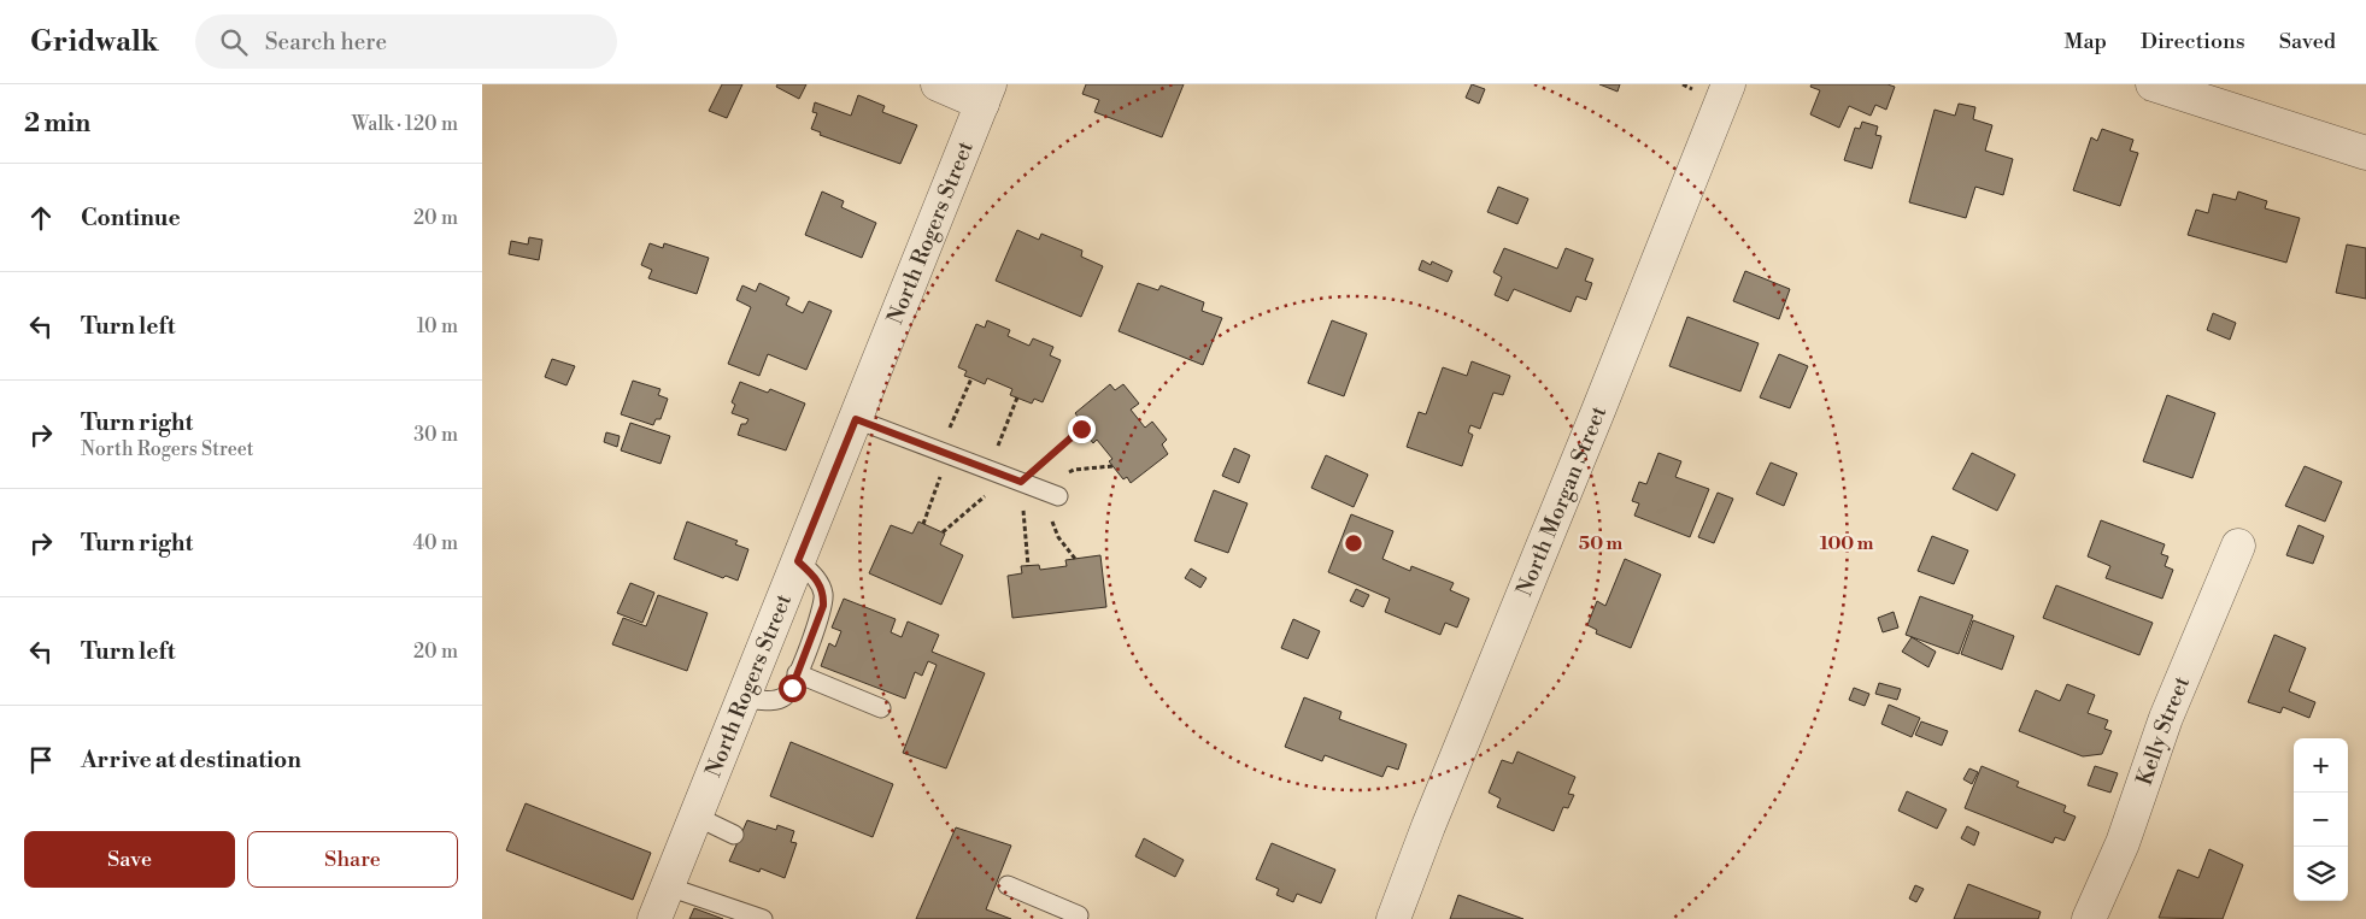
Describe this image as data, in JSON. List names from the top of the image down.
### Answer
{
  "streets": {
    "street": ["North Rogers Street", "North Morgan Street", "Kelly Street"]
  },
  "page": {
    "header": "Gridwalk",
    "search": "Search here",
    "nav": ["Map", "Directions", "Saved"],
    "heading": ["2 min", "Walk · 120 m"],
    "list": [
      ["Continue", "20 m"],
      ["Turn left", "10 m"],
      ["Turn right", "North Rogers Street", "30 m"],
      ["Turn right", "40 m"],
      ["Turn left", "20 m"],
      "Arrive at destination"
    ],
    "map_buttons": ["+", "−"],
    "buttons": ["Save", "Share"]
  },
  "rings": ["50 m", "100 m"]
}
